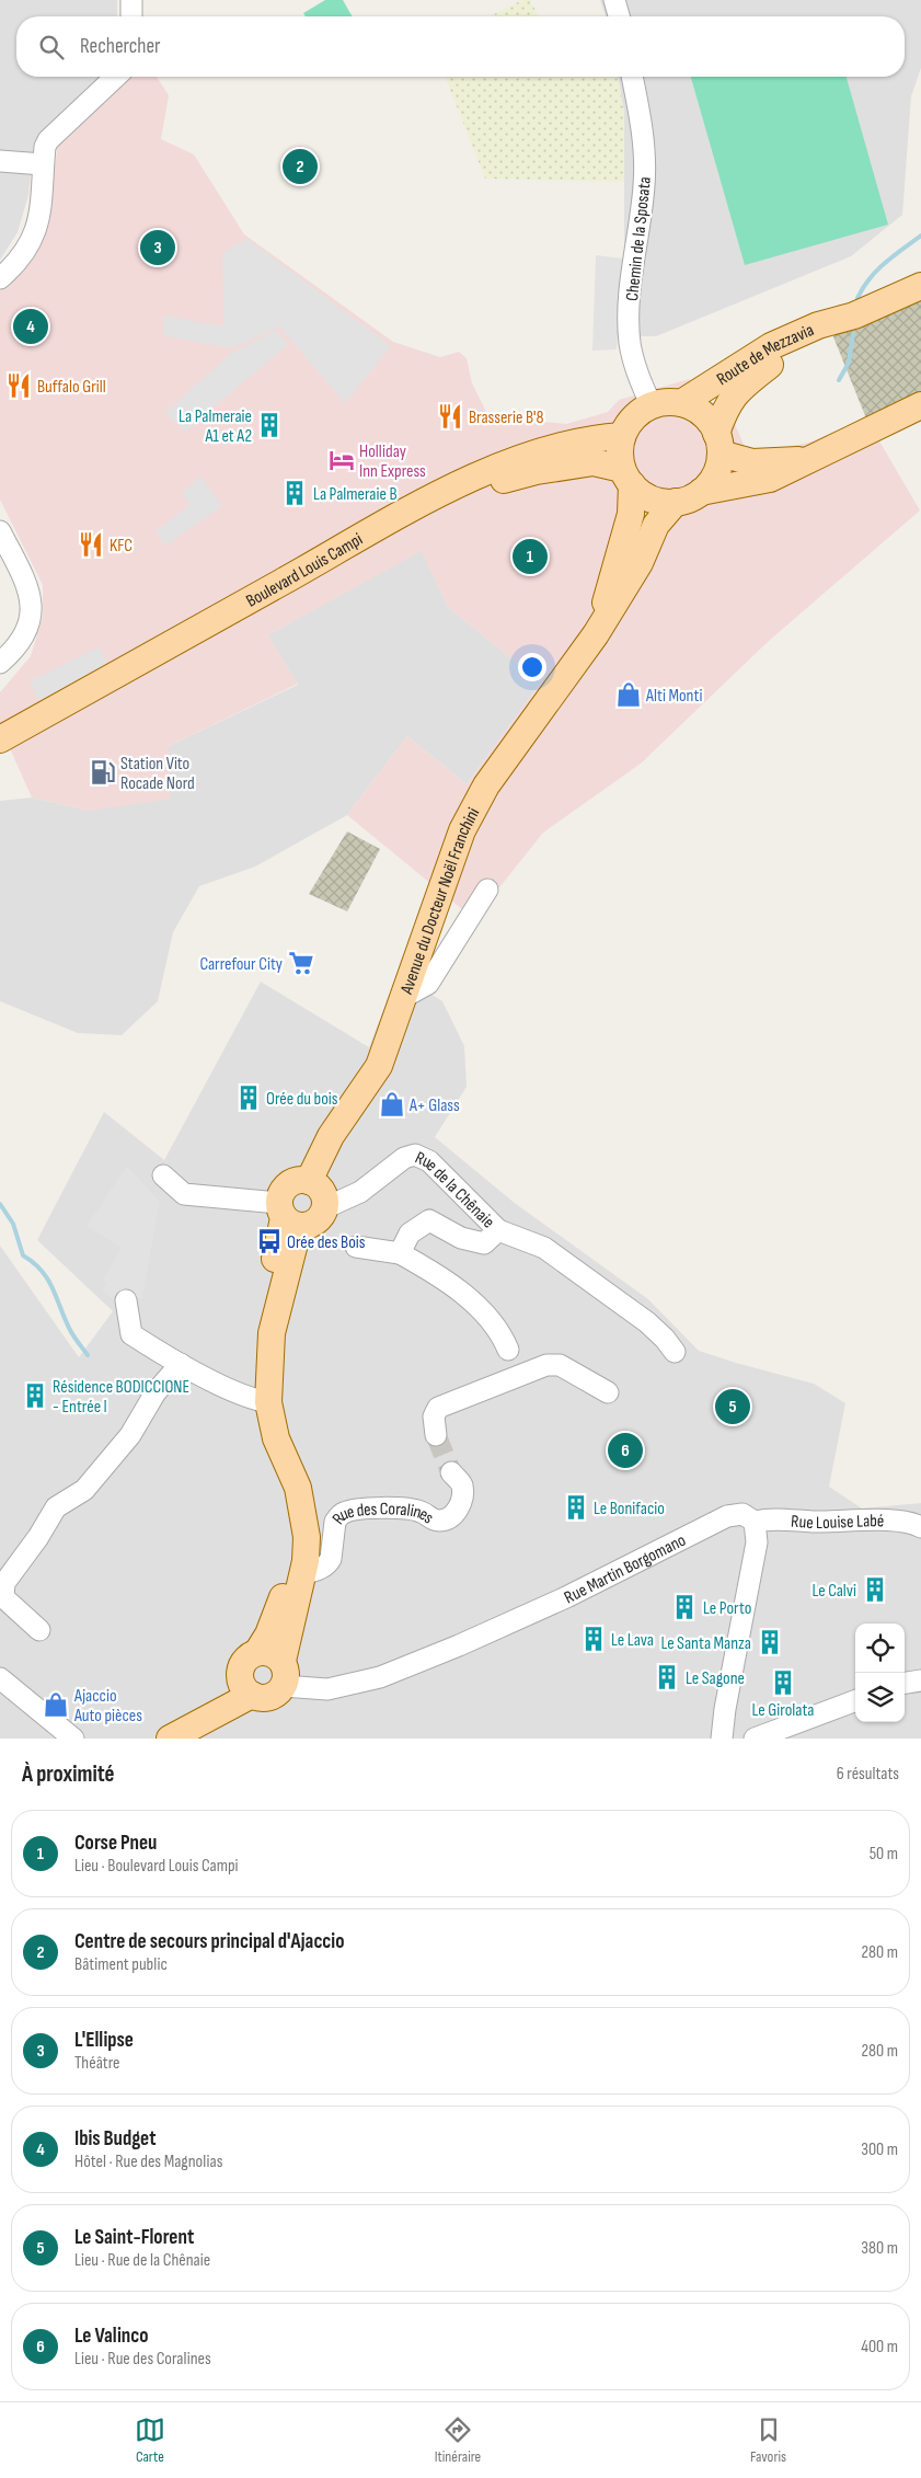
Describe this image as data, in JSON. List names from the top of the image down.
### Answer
{
  "streets": {
    "main road": ["Route de Mezzavia", "Boulevard Louis Campi", "Avenue du Docteur Noël Franchini"],
    "street": [
      "Chemin de la Sposata",
      "Rue de la Chênaie",
      "Rue Louise Labé",
      "Rue des Coralines",
      "Rue Martin Borgomano"
    ]
  },
  "crossings": [
    ["Chemin de la Sposata", "Route de Mezzavia"],
    ["Chemin de la Sposata", "Boulevard Louis Campi"],
    ["Chemin de la Sposata", "Avenue du Docteur Noël Franchini"],
    ["Route de Mezzavia", "Boulevard Louis Campi"],
    ["Route de Mezzavia", "Avenue du Docteur Noël Franchini"],
    ["Boulevard Louis Campi", "Avenue du Docteur Noël Franchini"],
    ["Avenue du Docteur Noël Franchini", "Rue de la Chênaie"],
    ["Rue Louise Labé", "Rue Martin Borgomano"]
  ],
  "places": {
    "restaurant": ["Buffalo Grill", "Brasserie B'8", "KFC"],
    "building": [
      "La Palmeraie A1 et A2",
      "La Palmeraie B",
      "Orée du bois",
      "Résidence BODICCIONE - Entrée I",
      "Le Bonifacio",
      "Le Calvi",
      "Le Porto",
      "Le Lava",
      "Le Santa Manza",
      "Le Sagone",
      "Le Girolata"
    ],
    "hotel": ["Holliday Inn Express"],
    "shop": ["Alti Monti", "A+ Glass", "Ajaccio Auto pièces"],
    "fuel station": ["Station Vito Rocade Nord"],
    "supermarket": ["Carrefour City"],
    "bus stop": ["Orée des Bois"]
  },
  "page": {
    "search": "Rechercher",
    "pins": [
      "2",
      "3",
      "4",
      "1",
      "5",
      "6"
    ],
    "heading": ["À proximité", "6 résultats"],
    "list": [
      {
        "mark": "1",
        "name": "Corse Pneu",
        "note": "Lieu · Boulevard Louis Campi",
        "value": "50 m"
      },
      {
        "mark": "2",
        "name": "Centre de secours principal d'Ajaccio",
        "note": "Bâtiment public",
        "value": "280 m"
      },
      {
        "mark": "3",
        "name": "L'Ellipse",
        "note": "Théâtre",
        "value": "280 m"
      },
      {
        "mark": "4",
        "name": "Ibis Budget",
        "note": "Hôtel · Rue des Magnolias",
        "value": "300 m"
      },
      {
        "mark": "5",
        "name": "Le Saint-Florent",
        "note": "Lieu · Rue de la Chênaie",
        "value": "380 m"
      },
      {
        "mark": "6",
        "name": "Le Valinco",
        "note": "Lieu · Rue des Coralines",
        "value": "400 m"
      }
    ],
    "nav": ["Carte", "Itinéraire", "Favoris"]
  }
}
